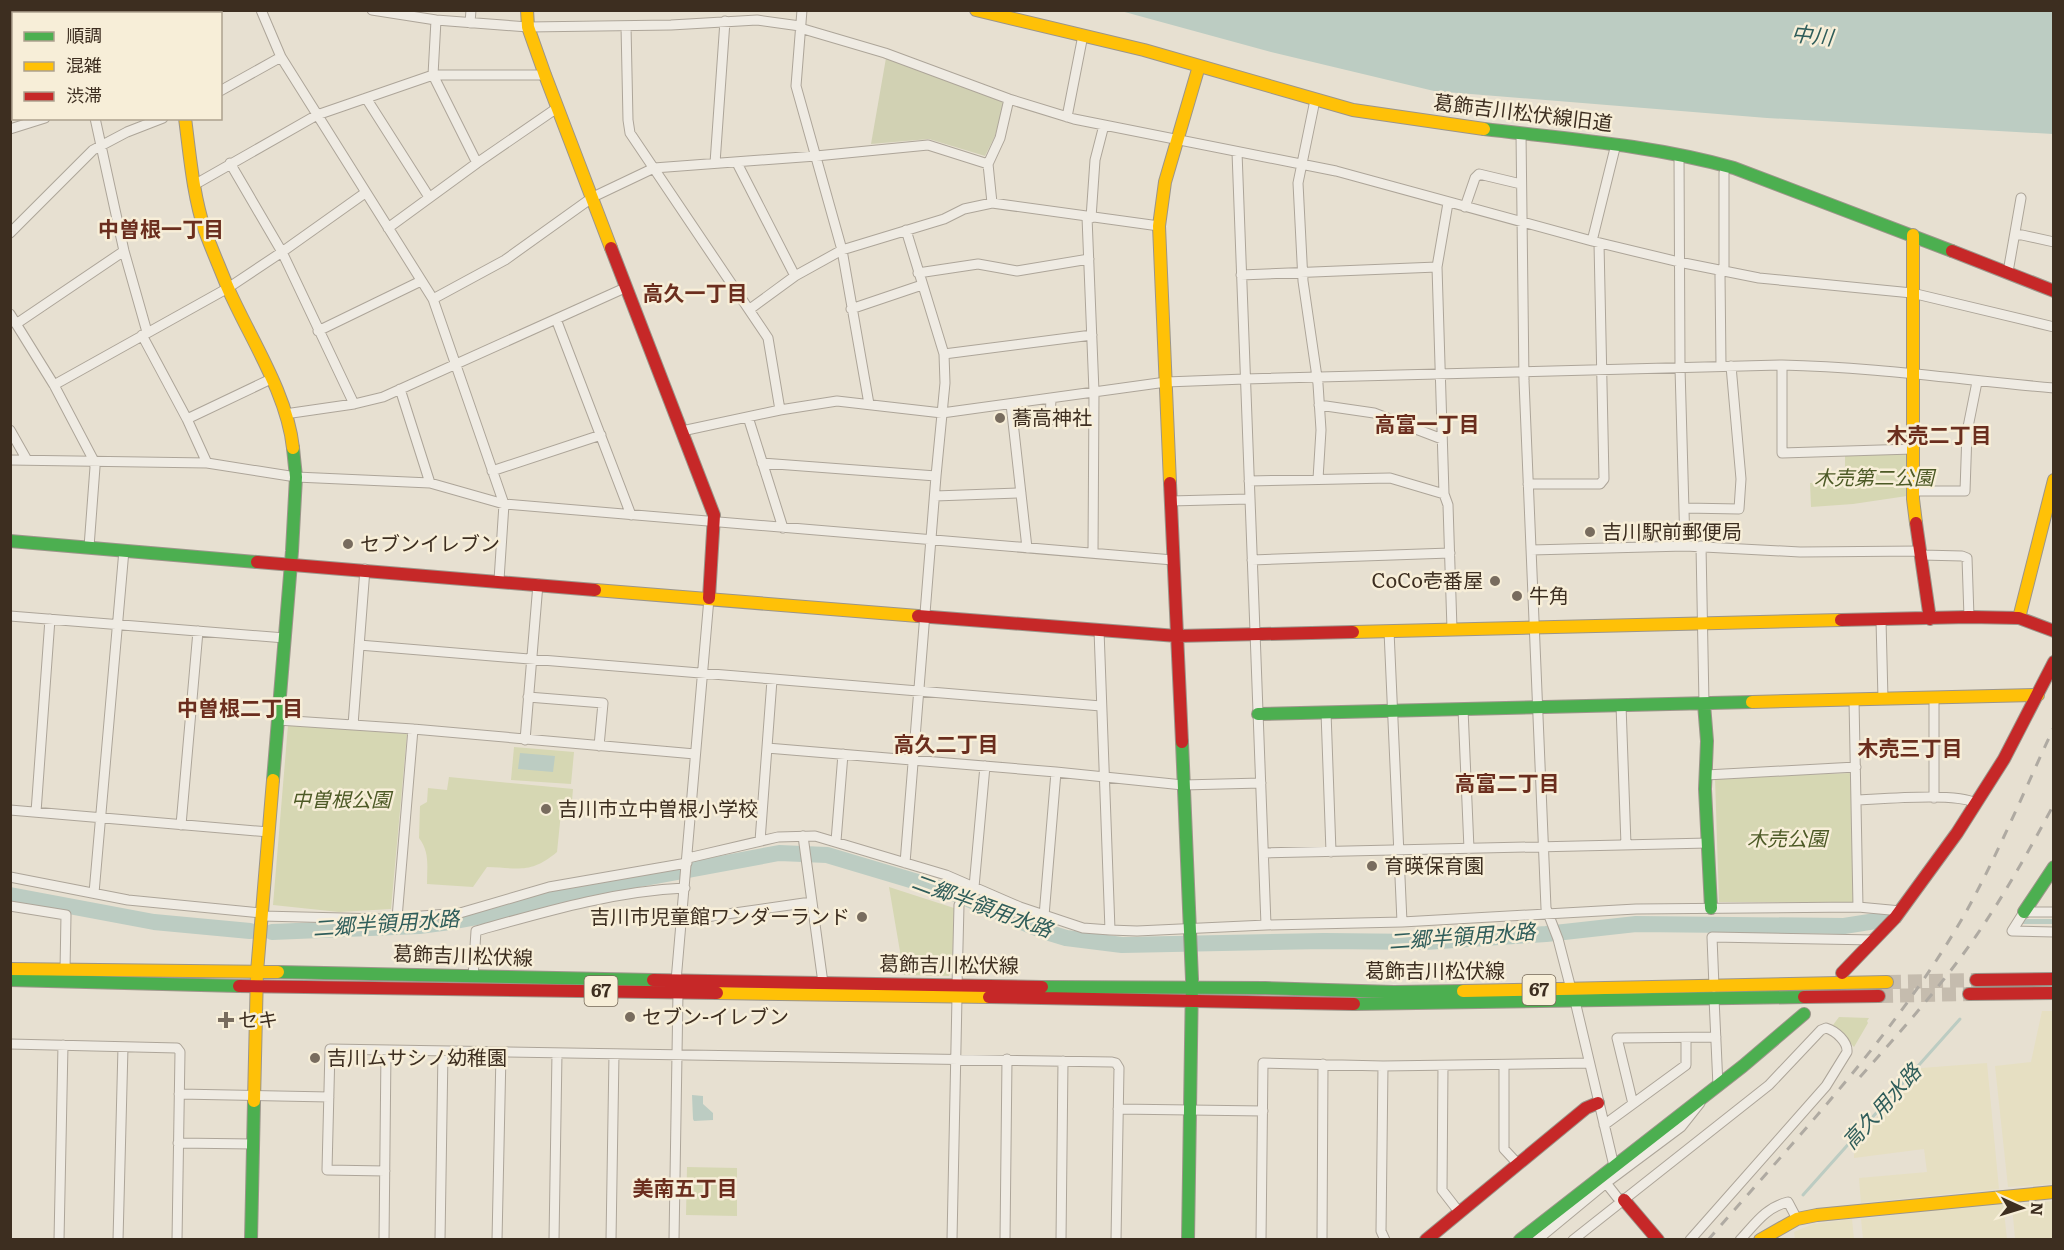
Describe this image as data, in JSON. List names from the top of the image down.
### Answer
{
  "streets": {
    "street": ["葛飾吉川松伏線旧道", "葛飾吉川松伏線", "67"]
  },
  "districts": [
    "中曽根一丁目",
    "高久一丁目",
    "高富一丁目",
    "木売二丁目",
    "中曽根二丁目",
    "高久二丁目",
    "木売三丁目",
    "高富二丁目",
    "美南五丁目"
  ],
  "water": ["中川", "二郷半領用水路", "高久用水路"],
  "parks": ["木売第二公園", "中曽根公園", "木売公園"],
  "places": {
    "other": [
      "蕎高神社",
      "吉川駅前郵便局",
      "セブンイレブン",
      "CoCo壱番屋",
      "牛角",
      "吉川市立中曽根小学校",
      "育暎保育園",
      "吉川市児童館ワンダーランド",
      "セブン-イレブン",
      "吉川ムサシノ幼稚園"
    ],
    "health": ["セキ"]
  },
  "legend": ["順調", "混雑", "渋滞"],
  "north": "right"
}
